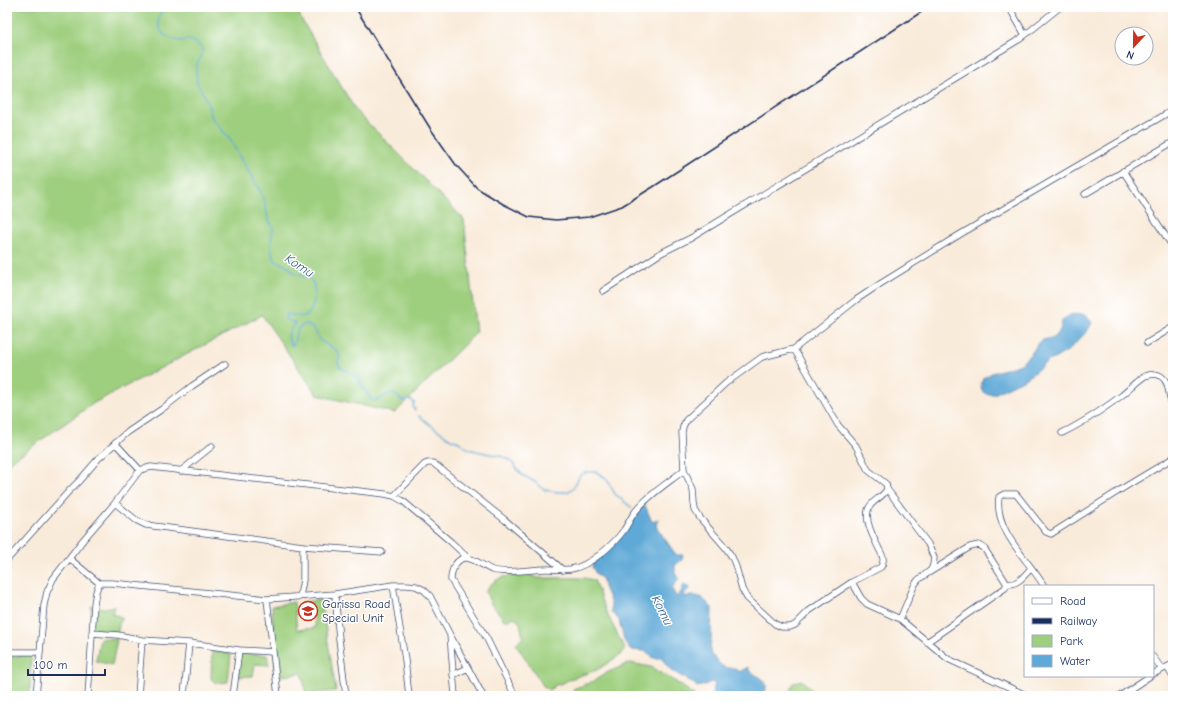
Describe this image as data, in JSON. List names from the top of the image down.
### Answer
{
  "water": ["Komu"],
  "places": {
    "school or university": ["Garissa Road Special Unit"]
  },
  "legend": [
    "Road",
    "Railway",
    "Park",
    "Water"
  ],
  "scale_bar": "100 m",
  "north": "bottom"
}
